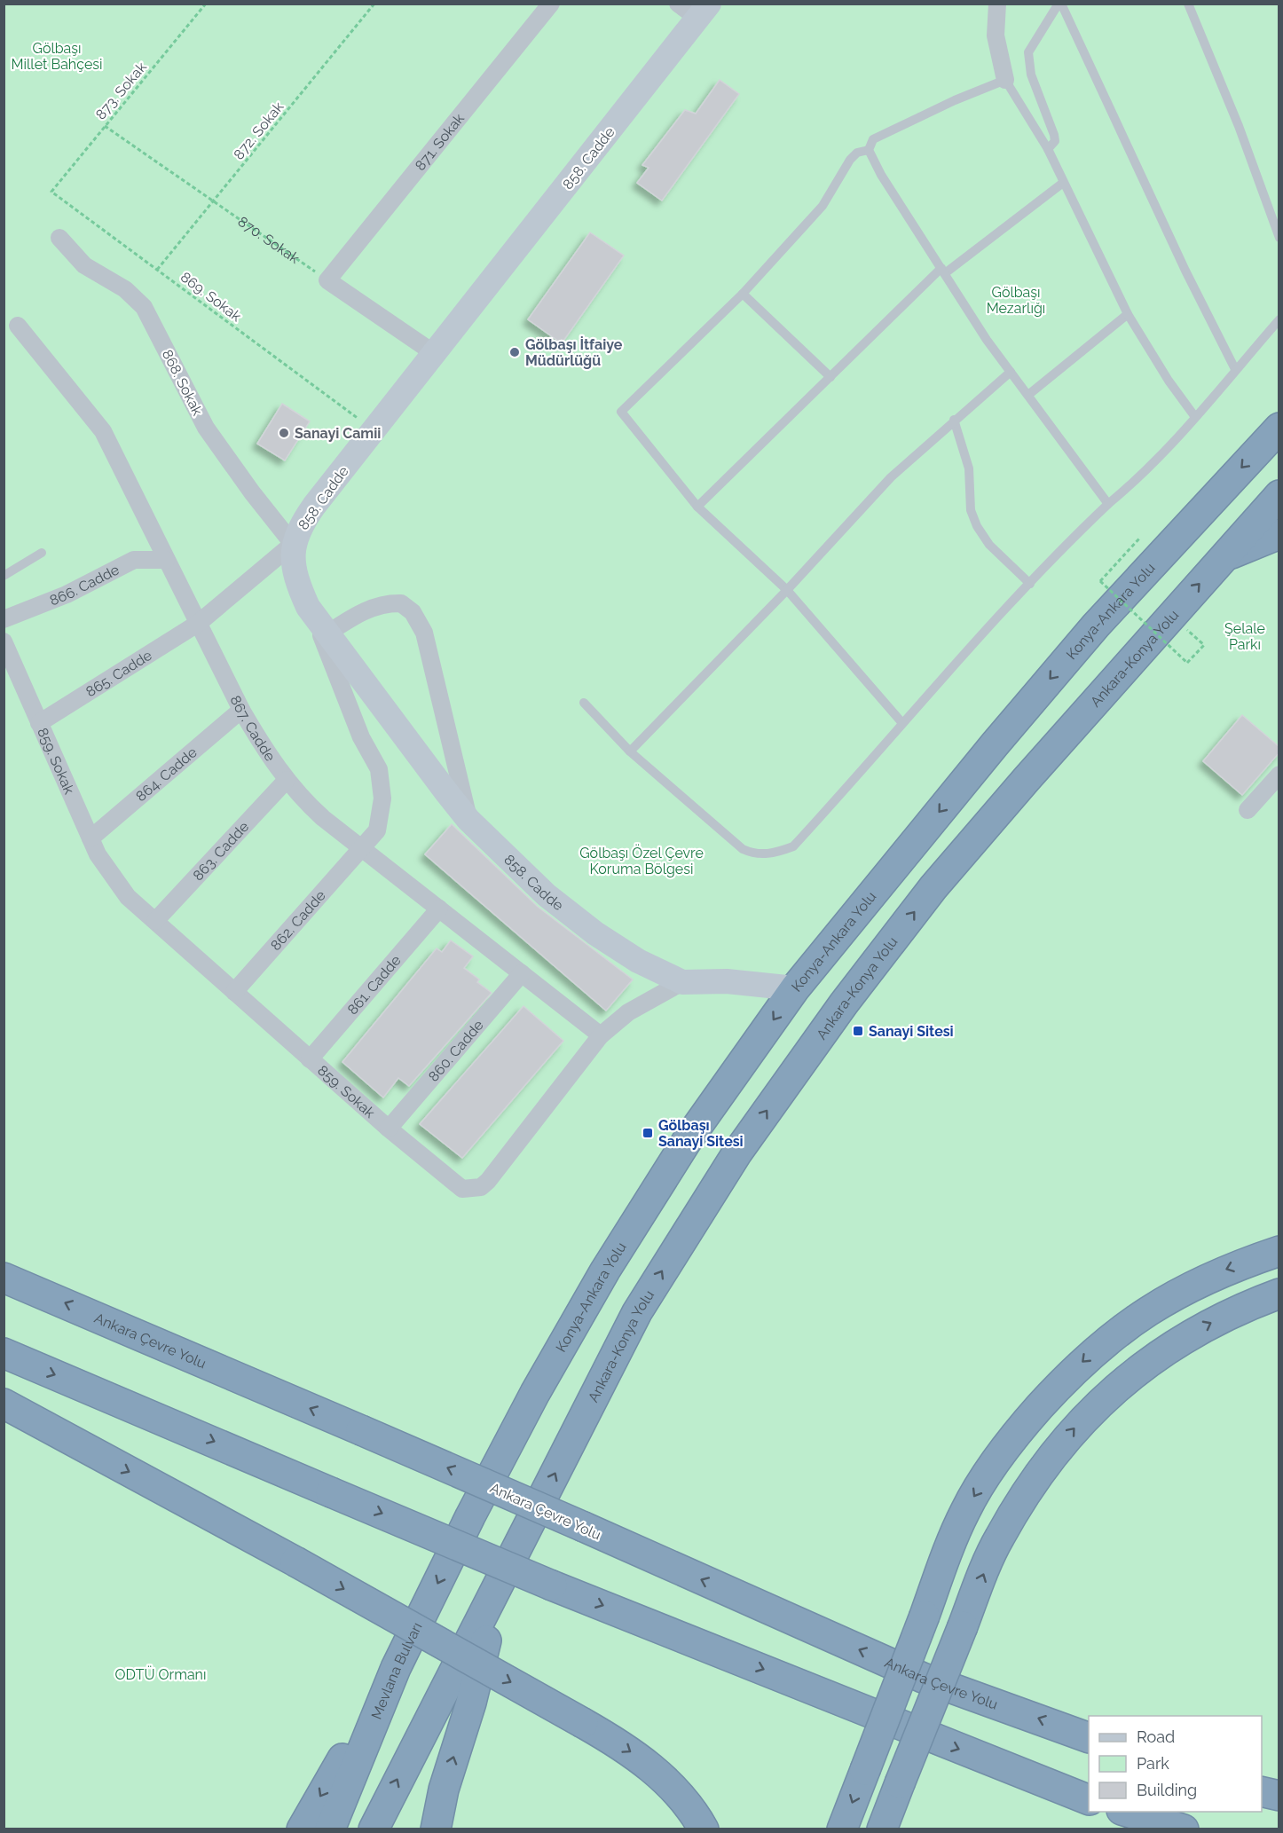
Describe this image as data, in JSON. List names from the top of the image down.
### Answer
{
  "streets": {
    "highway": [
      "Konya-Ankara Yolu",
      "Ankara-Konya Yolu",
      "Ankara Çevre Yolu",
      "Mevlana Bulvarı"
    ],
    "street": [
      "871. Sokak",
      "858. Cadde",
      "868. Sokak",
      "866. Cadde",
      "865. Cadde",
      "867. Cadde",
      "859. Sokak",
      "864. Cadde",
      "863. Cadde",
      "862. Cadde",
      "861. Cadde",
      "860. Cadde"
    ],
    "path": [
      "873. Sokak",
      "872. Sokak",
      "870. Sokak",
      "869. Sokak"
    ]
  },
  "crossings": [
    ["873. Sokak", "870. Sokak"],
    ["873. Sokak", "869. Sokak"],
    ["872. Sokak", "870. Sokak"],
    ["872. Sokak", "869. Sokak"],
    ["871. Sokak", "870. Sokak"],
    ["858. Cadde", "868. Sokak"],
    ["858. Cadde", "859. Sokak"],
    ["858. Cadde", "862. Cadde"],
    ["866. Cadde", "867. Cadde"],
    ["Konya-Ankara Yolu", "859. Sokak"],
    ["Konya-Ankara Yolu", "Mevlana Bulvarı"],
    ["865. Cadde", "867. Cadde"],
    ["865. Cadde", "859. Sokak"],
    ["867. Cadde", "859. Sokak"],
    ["867. Cadde", "864. Cadde"],
    ["867. Cadde", "863. Cadde"],
    ["867. Cadde", "862. Cadde"],
    ["867. Cadde", "861. Cadde"],
    ["867. Cadde", "860. Cadde"],
    ["859. Sokak", "864. Cadde"],
    ["859. Sokak", "863. Cadde"],
    ["859. Sokak", "862. Cadde"],
    ["859. Sokak", "861. Cadde"],
    ["859. Sokak", "860. Cadde"]
  ],
  "one_way": ["Konya-Ankara Yolu", "Ankara-Konya Yolu"],
  "parks": [
    "Gölbaşı Millet Bahçesi",
    "Gölbaşı Mezarlığı",
    "Şelale Parkı",
    "Gölbaşı Özel Çevre Koruma Bölgesi",
    "ODTÜ Ormanı"
  ],
  "places": {
    "other": ["Gölbaşı İtfaiye Müdürlüğü", "Sanayi Camii"],
    "transit": ["Sanayi Sitesi", "Gölbaşı Sanayi Sitesi"]
  },
  "legend": ["Road", "Park", "Building"]
}
